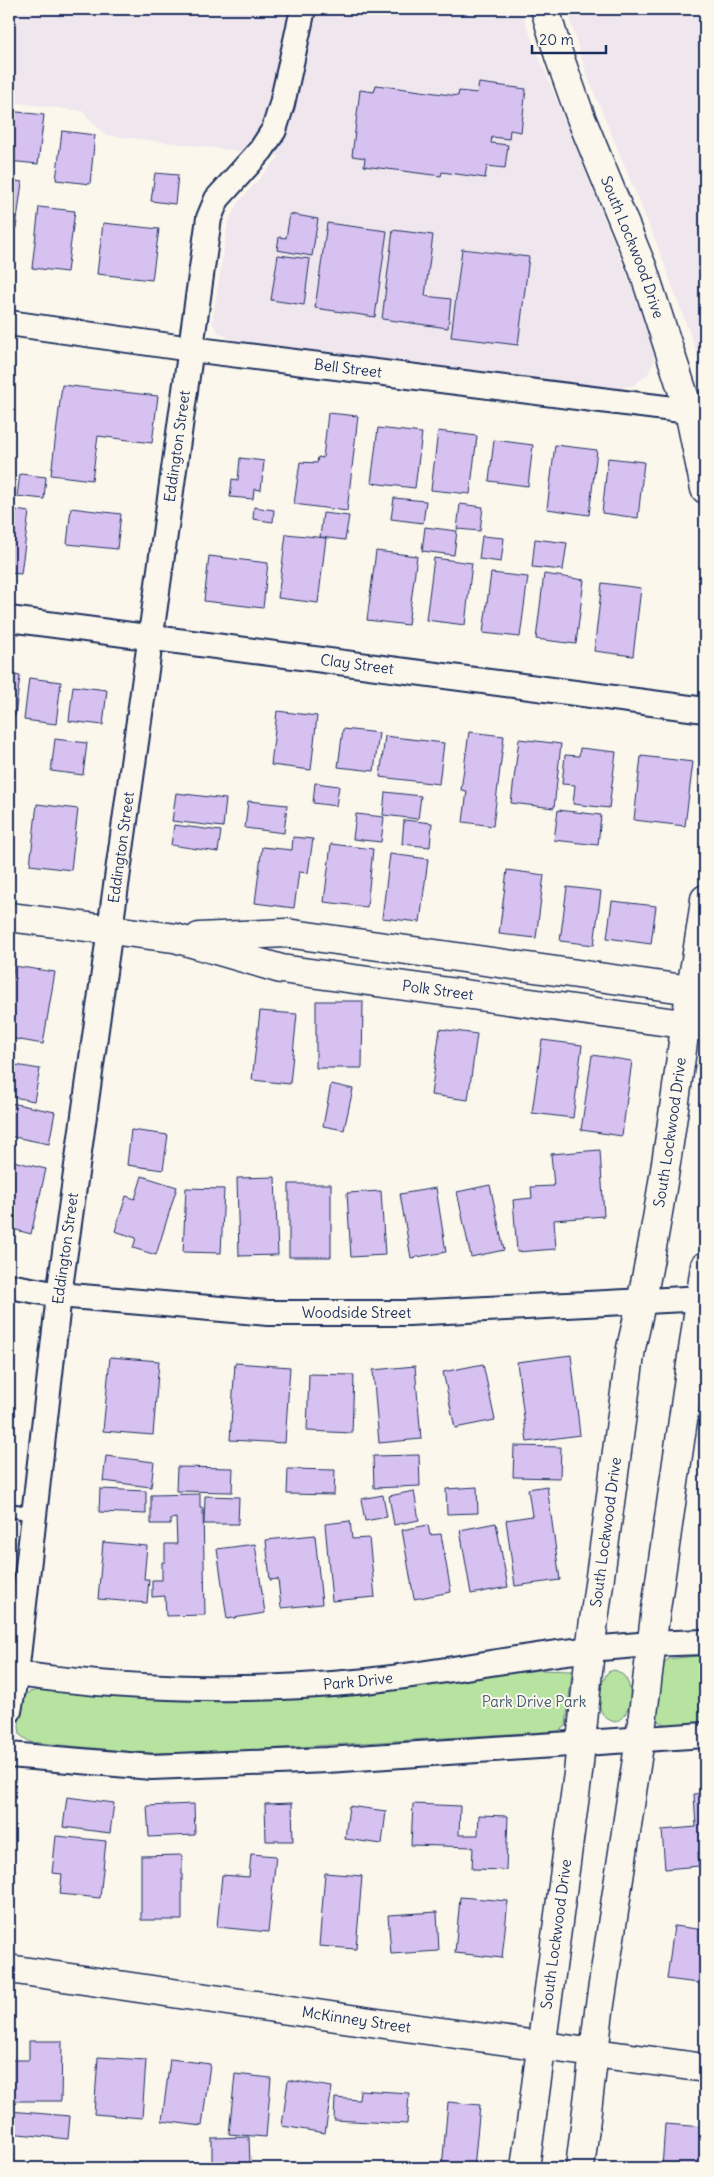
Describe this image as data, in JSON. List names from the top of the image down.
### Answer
{
  "streets": {
    "main road": ["South Lockwood Drive", "Polk Street", "McKinney Street"],
    "street": [
      "Bell Street",
      "Eddington Street",
      "Clay Street",
      "Woodside Street",
      "Park Drive"
    ]
  },
  "crossings": [
    ["South Lockwood Drive", "Bell Street"],
    ["South Lockwood Drive", "Polk Street"],
    ["South Lockwood Drive", "Woodside Street"],
    ["South Lockwood Drive", "Park Drive"],
    ["South Lockwood Drive", "McKinney Street"],
    ["Bell Street", "Eddington Street"],
    ["Eddington Street", "Clay Street"],
    ["Eddington Street", "Polk Street"],
    ["Eddington Street", "Woodside Street"],
    ["Eddington Street", "Park Drive"]
  ],
  "parks": ["Park Drive Park"],
  "scale_bar": "20 m"
}
